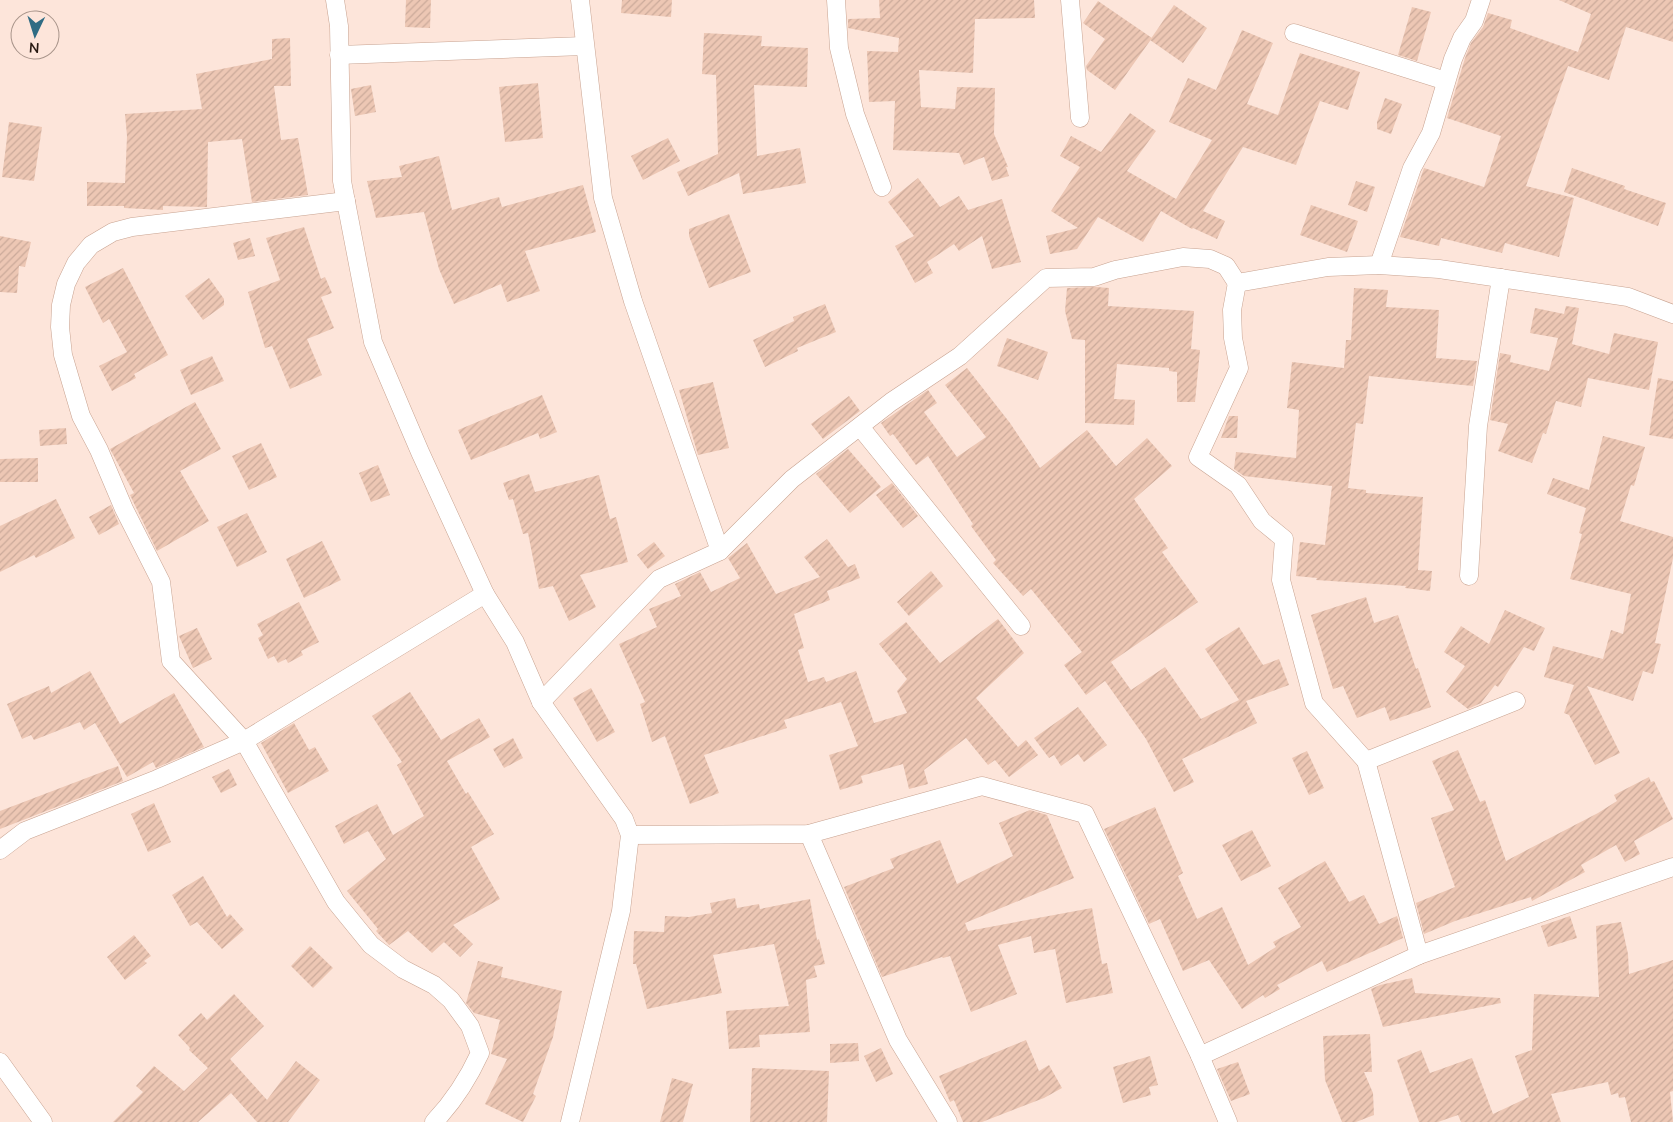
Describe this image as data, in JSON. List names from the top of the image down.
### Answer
{
  "north": "bottom"
}
